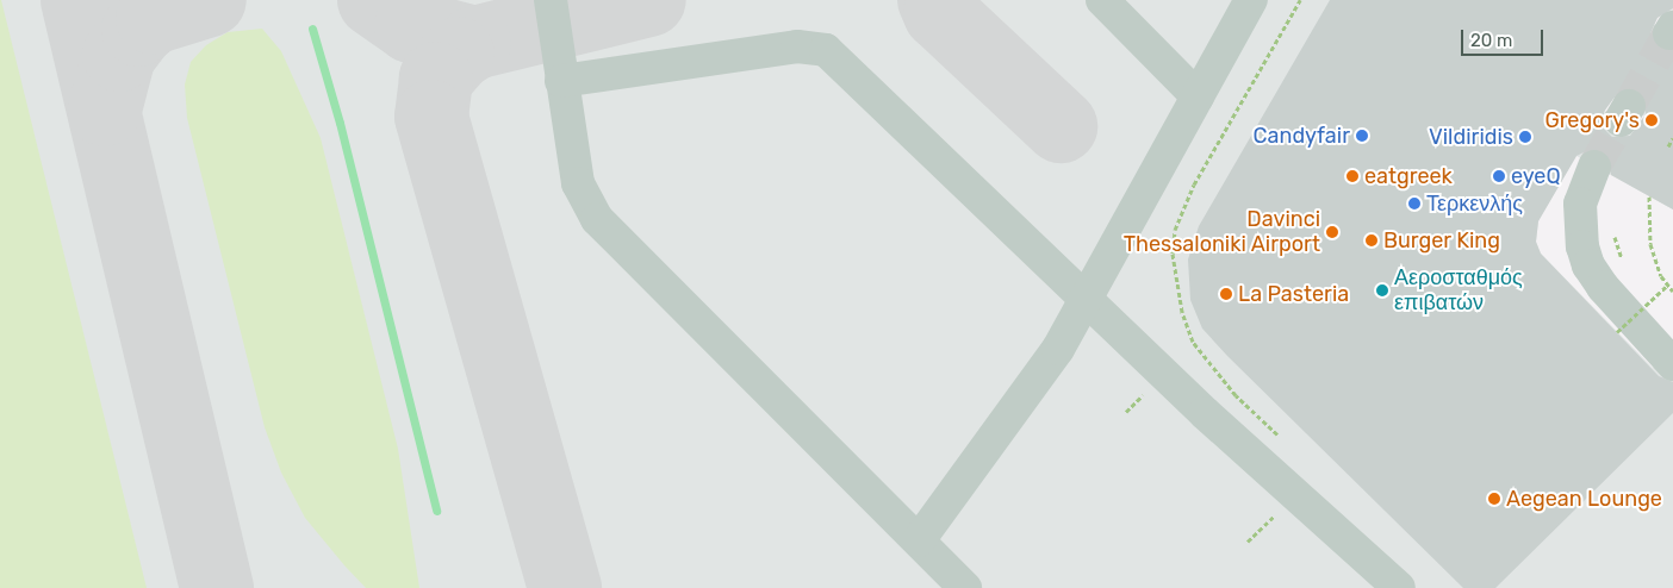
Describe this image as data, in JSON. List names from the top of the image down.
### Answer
{
  "places": [
    "Gregory's",
    "Candyfair",
    "Vildiridis",
    "eatgreek",
    "eyeQ",
    "Τερκενλής",
    "Davinci Thessaloniki Airport",
    "Burger King",
    "Αεροσταθμός επιβατών",
    "La Pasteria",
    "Aegean Lounge"
  ],
  "scale_bar": "20 m"
}
